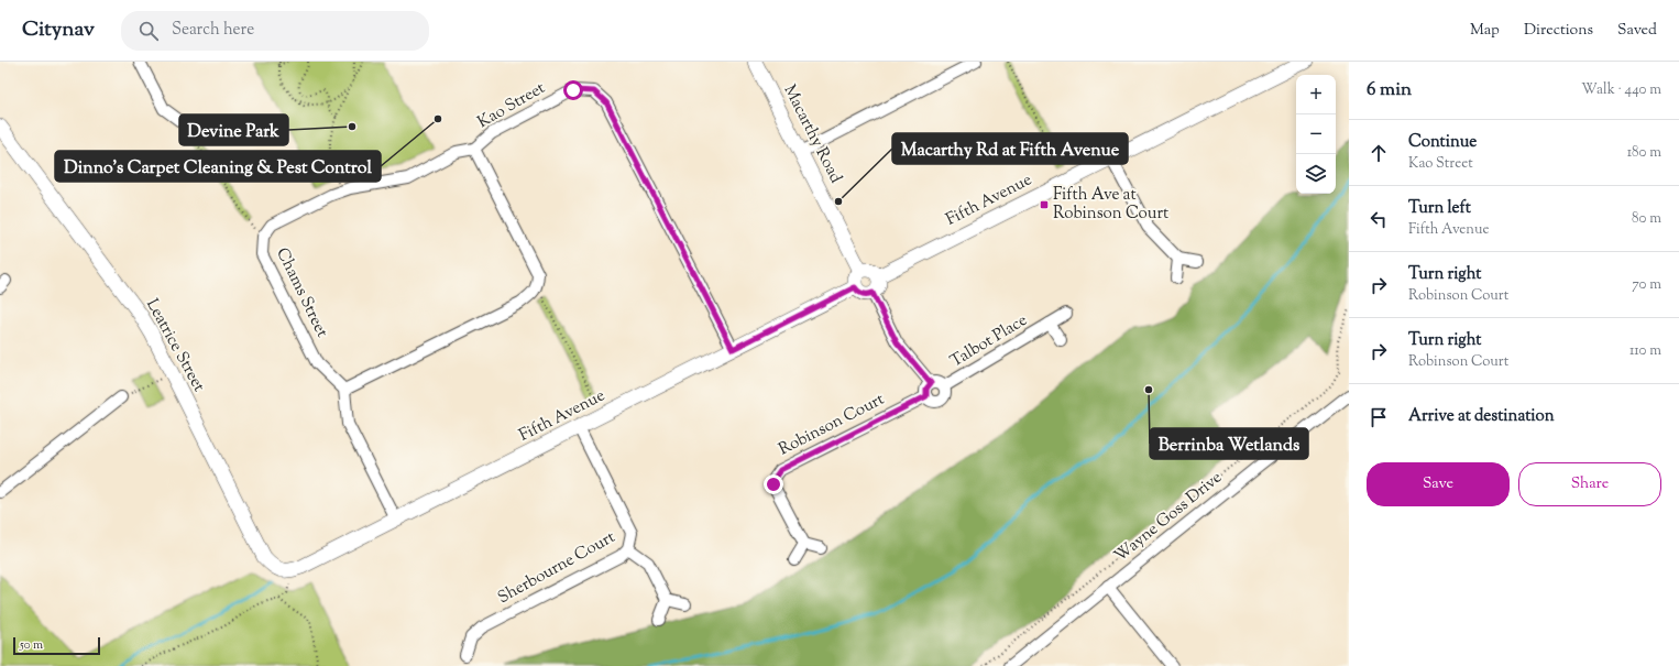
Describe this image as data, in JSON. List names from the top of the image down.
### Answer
{
  "streets": {
    "street": [
      "Kao Street",
      "Macarthy Road",
      "Fifth Avenue",
      "Chams Street",
      "Talbot Place",
      "Leatrice Street",
      "Robinson Court",
      "Wayne Goss Drive",
      "Sherbourne Court"
    ]
  },
  "crossings": [
    ["Kao Street", "Fifth Avenue"],
    ["Kao Street", "Chams Street"],
    ["Macarthy Road", "Fifth Avenue"],
    ["Fifth Avenue", "Leatrice Street"],
    ["Fifth Avenue", "Sherbourne Court"],
    ["Talbot Place", "Robinson Court"]
  ],
  "places": {
    "other": [
      "Dinno's Carpet Cleaning & Pest Control",
      "Devine Park",
      "Macarthy Rd at Fifth Avenue",
      "Berrinba Wetlands"
    ],
    "transit": ["Fifth Ave at Robinson Court"]
  },
  "scale_bar": "50 m",
  "page": {
    "header": "Citynav",
    "search": "Search here",
    "nav": ["Map", "Directions", "Saved"],
    "heading": ["6 min", "Walk · 440 m"],
    "map_buttons": ["+", "−"],
    "list": [
      ["Continue", "Kao Street", "180 m"],
      ["Turn left", "Fifth Avenue", "80 m"],
      ["Turn right", "Robinson Court", "70 m"],
      ["Turn right", "Robinson Court", "110 m"],
      "Arrive at destination"
    ],
    "buttons": ["Save", "Share"],
    "scale": "50 m"
  }
}
